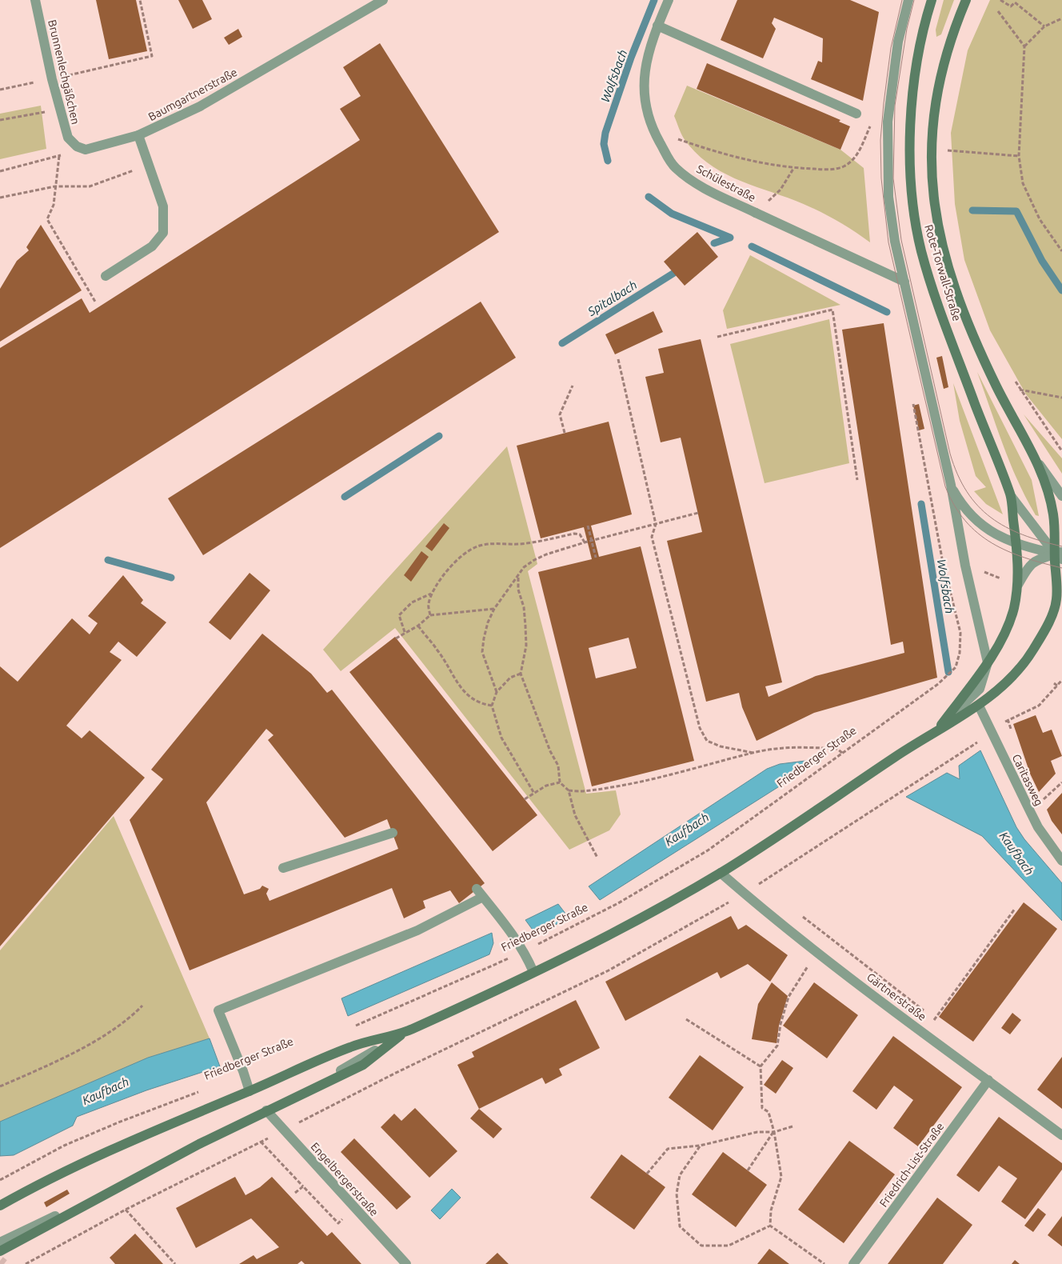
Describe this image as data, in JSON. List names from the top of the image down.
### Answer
{
  "streets": {
    "main road": ["Rote-Torwall-Straße"],
    "street": [
      "Brunnenlechgäßchen",
      "Baumgartnerstraße",
      "Schülestraße",
      "Caritasweg",
      "Gärtnerstraße",
      "Friedrich-List-Straße",
      "Engelbergerstraße"
    ],
    "path": ["Friedberger Straße"]
  },
  "crossings": [
    ["Brunnenlechgäßchen", "Baumgartnerstraße"],
    ["Gärtnerstraße", "Friedrich-List-Straße"]
  ],
  "water": ["Wolfsbach", "Spitalbach", "Kaufbach"]
}
